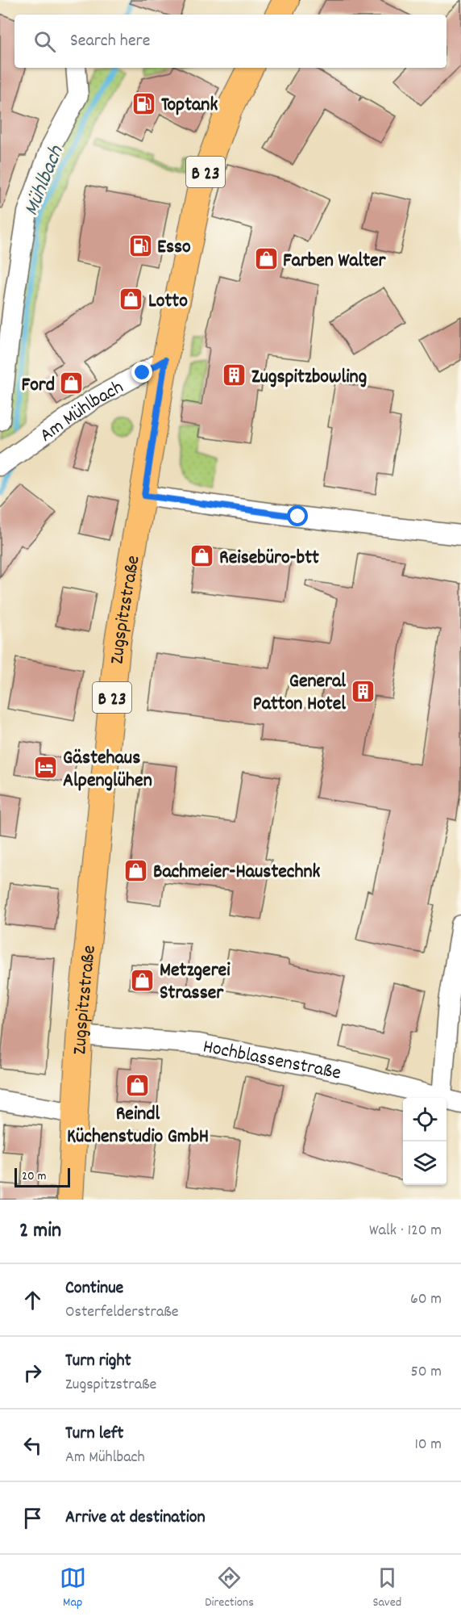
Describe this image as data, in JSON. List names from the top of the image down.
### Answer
{
  "streets": {
    "main road": ["B 23", "Zugspitzstraße"],
    "street": ["Am Mühlbach", "Hochblassenstraße"]
  },
  "crossings": [
    ["Am Mühlbach", "Zugspitzstraße"],
    ["Zugspitzstraße", "Hochblassenstraße"]
  ],
  "water": ["Mühlbach"],
  "places": {
    "fuel station": ["Toptank", "Esso"],
    "shop": [
      "Farben Walter",
      "Lotto",
      "Ford",
      "Reisebüro-btt",
      "Bachmeier-Haustechnk",
      "Metzgerei Strasser",
      "Reindl Küchenstudio GmbH"
    ],
    "building": ["Zugspitzbowling", "General Patton Hotel"],
    "hotel": ["Gästehaus Alpenglühen"]
  },
  "scale_bar": "20 m",
  "page": {
    "search": "Search here",
    "scale": "20 m",
    "heading": ["2 min", "Walk · 120 m"],
    "list": [
      ["Continue", "Osterfelderstraße", "60 m"],
      ["Turn right", "Zugspitzstraße", "50 m"],
      ["Turn left", "Am Mühlbach", "10 m"],
      "Arrive at destination"
    ],
    "nav": ["Map", "Directions", "Saved"]
  }
}
